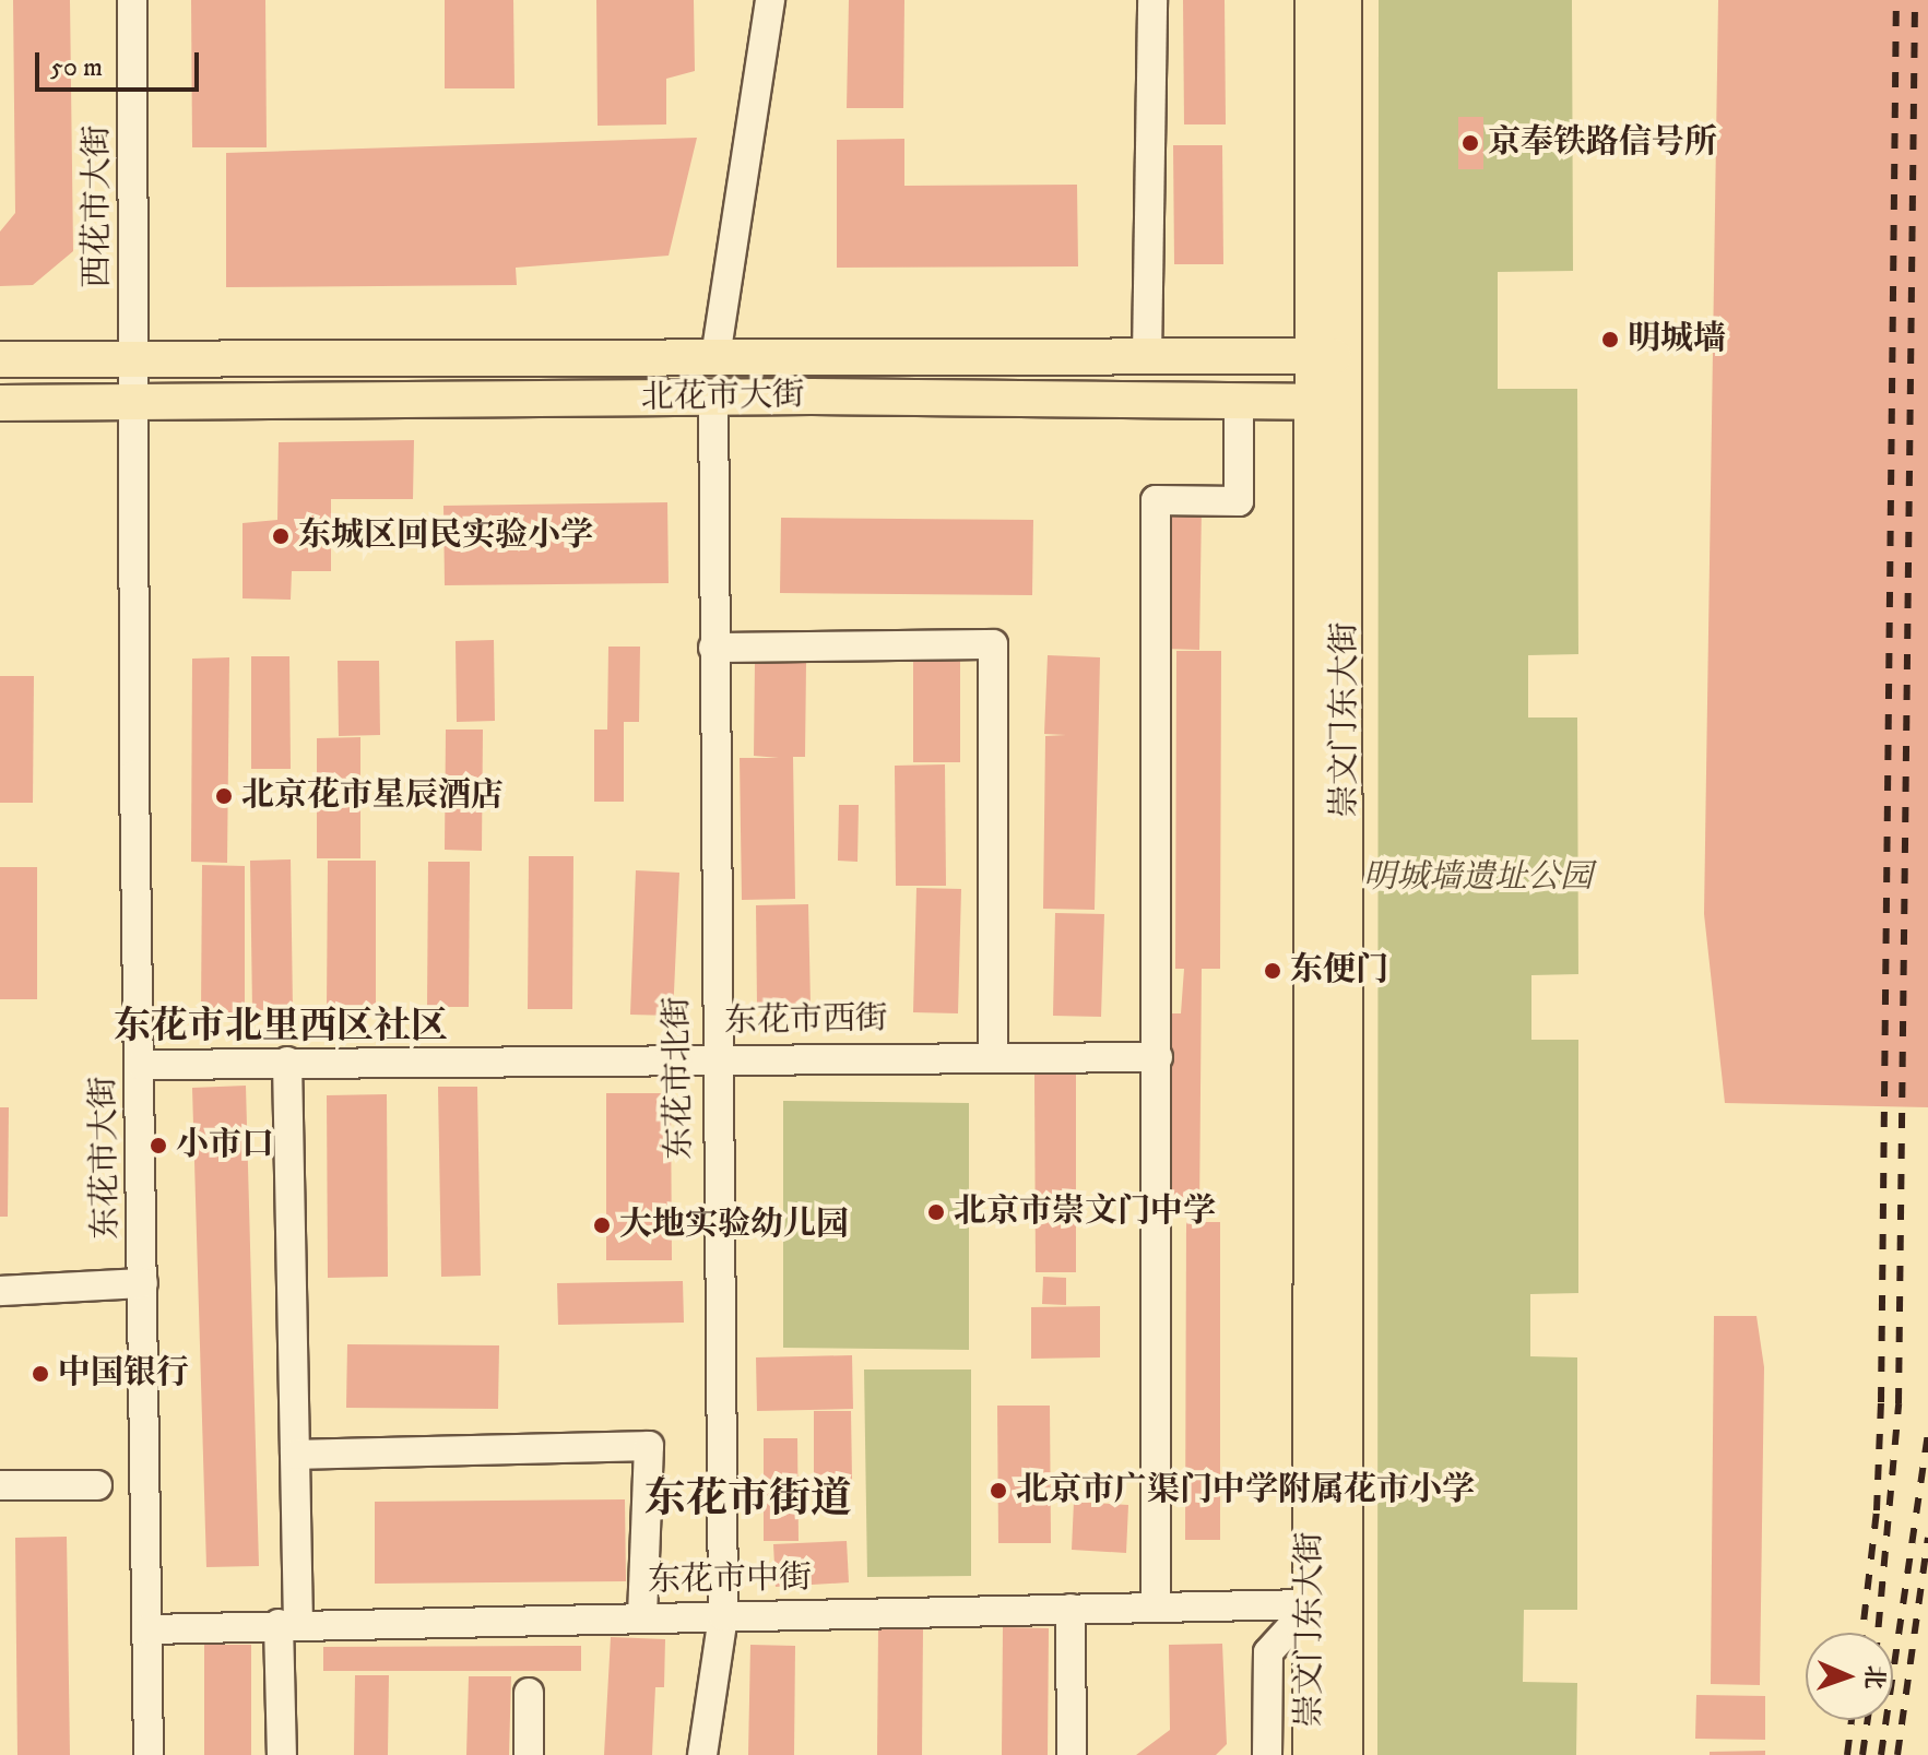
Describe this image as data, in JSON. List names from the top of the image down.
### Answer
{
  "streets": {
    "main road": ["北花市大街", "崇文门东大街"],
    "street": [
      "西花市大街",
      "东花市西街",
      "东花市北街",
      "东花市大街",
      "东花市中街"
    ]
  },
  "crossings": [
    ["西花市大街", "北花市大街"],
    ["西花市大街", "东花市大街"],
    ["北花市大街", "崇文门东大街"],
    ["北花市大街", "东花市北街"],
    ["北花市大街", "东花市大街"],
    ["崇文门东大街", "东花市中街"],
    ["东花市西街", "东花市北街"],
    ["东花市西街", "东花市大街"],
    ["东花市北街", "东花市中街"],
    ["东花市大街", "东花市中街"]
  ],
  "districts": ["东花市北里西区社区", "东花市街道"],
  "parks": ["明城墙遗址公园"],
  "places": [
    "京奉铁路信号所",
    "明城墙",
    "东城区回民实验小学",
    "北京花市星辰酒店",
    "东便门",
    "小市口",
    "北京市崇文门中学",
    "大地实验幼儿园",
    "中国银行",
    "北京市广渠门中学附属花市小学"
  ],
  "scale_bar": "50 m",
  "north": "right"
}
